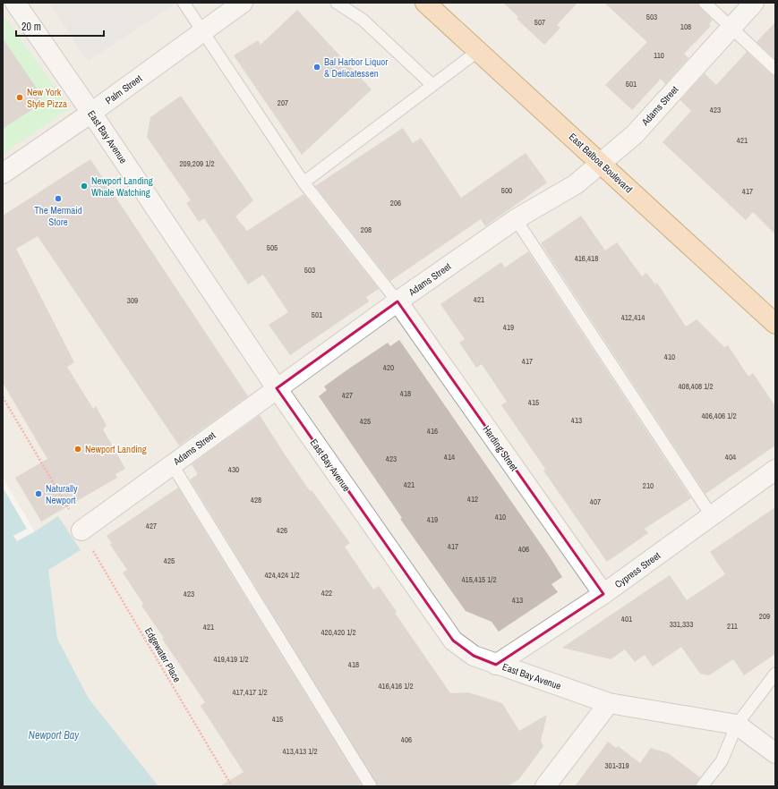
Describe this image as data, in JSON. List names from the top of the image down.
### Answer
{
  "streets": {
    "main road": ["East Balboa Boulevard"],
    "street": [
      "Palm Street",
      "Adams Street",
      "East Bay Avenue",
      "Harding Street",
      "Cypress Street"
    ],
    "path": ["Edgewater Place"]
  },
  "crossings": [
    ["Palm Street", "East Bay Avenue"],
    ["Adams Street", "East Bay Avenue"],
    ["Adams Street", "East Balboa Boulevard"],
    ["Adams Street", "Harding Street"],
    ["Adams Street", "Edgewater Place"],
    ["East Bay Avenue", "Cypress Street"],
    ["Harding Street", "Cypress Street"]
  ],
  "water": ["Newport Bay"],
  "places": [
    "Bal Harbor Liquor & Delicatessen",
    "New York Style Pizza",
    "Newport Landing Whale Watching",
    "The Mermaid Store",
    "Newport Landing",
    "Naturally Newport"
  ],
  "house_numbers": [
    "503",
    "507",
    "108",
    "110",
    "501",
    "207",
    "423",
    "421",
    "209,209 1/2",
    "500",
    "417",
    "206",
    "208",
    "505",
    "416,418",
    "503",
    "421",
    "309",
    "501",
    "412,414",
    "419",
    "410",
    "417",
    "420",
    "408,408 1/2",
    "418",
    "427",
    "415",
    "406,406 1/2",
    "413",
    "425",
    "416",
    "414",
    "404",
    "423",
    "430",
    "421",
    "210",
    "412",
    "428",
    "407",
    "410",
    "419",
    "427",
    "426",
    "417",
    "406",
    "425",
    "424,424 1/2",
    "415,415 1/2",
    "422",
    "423",
    "413",
    "209",
    "401",
    "331,333",
    "211",
    "421",
    "420,420 1/2",
    "419,419 1/2",
    "418",
    "416,416 1/2",
    "417,417 1/2",
    "415",
    "406",
    "413,413 1/2",
    "301-319"
  ],
  "scale_bar": "20 m"
}
